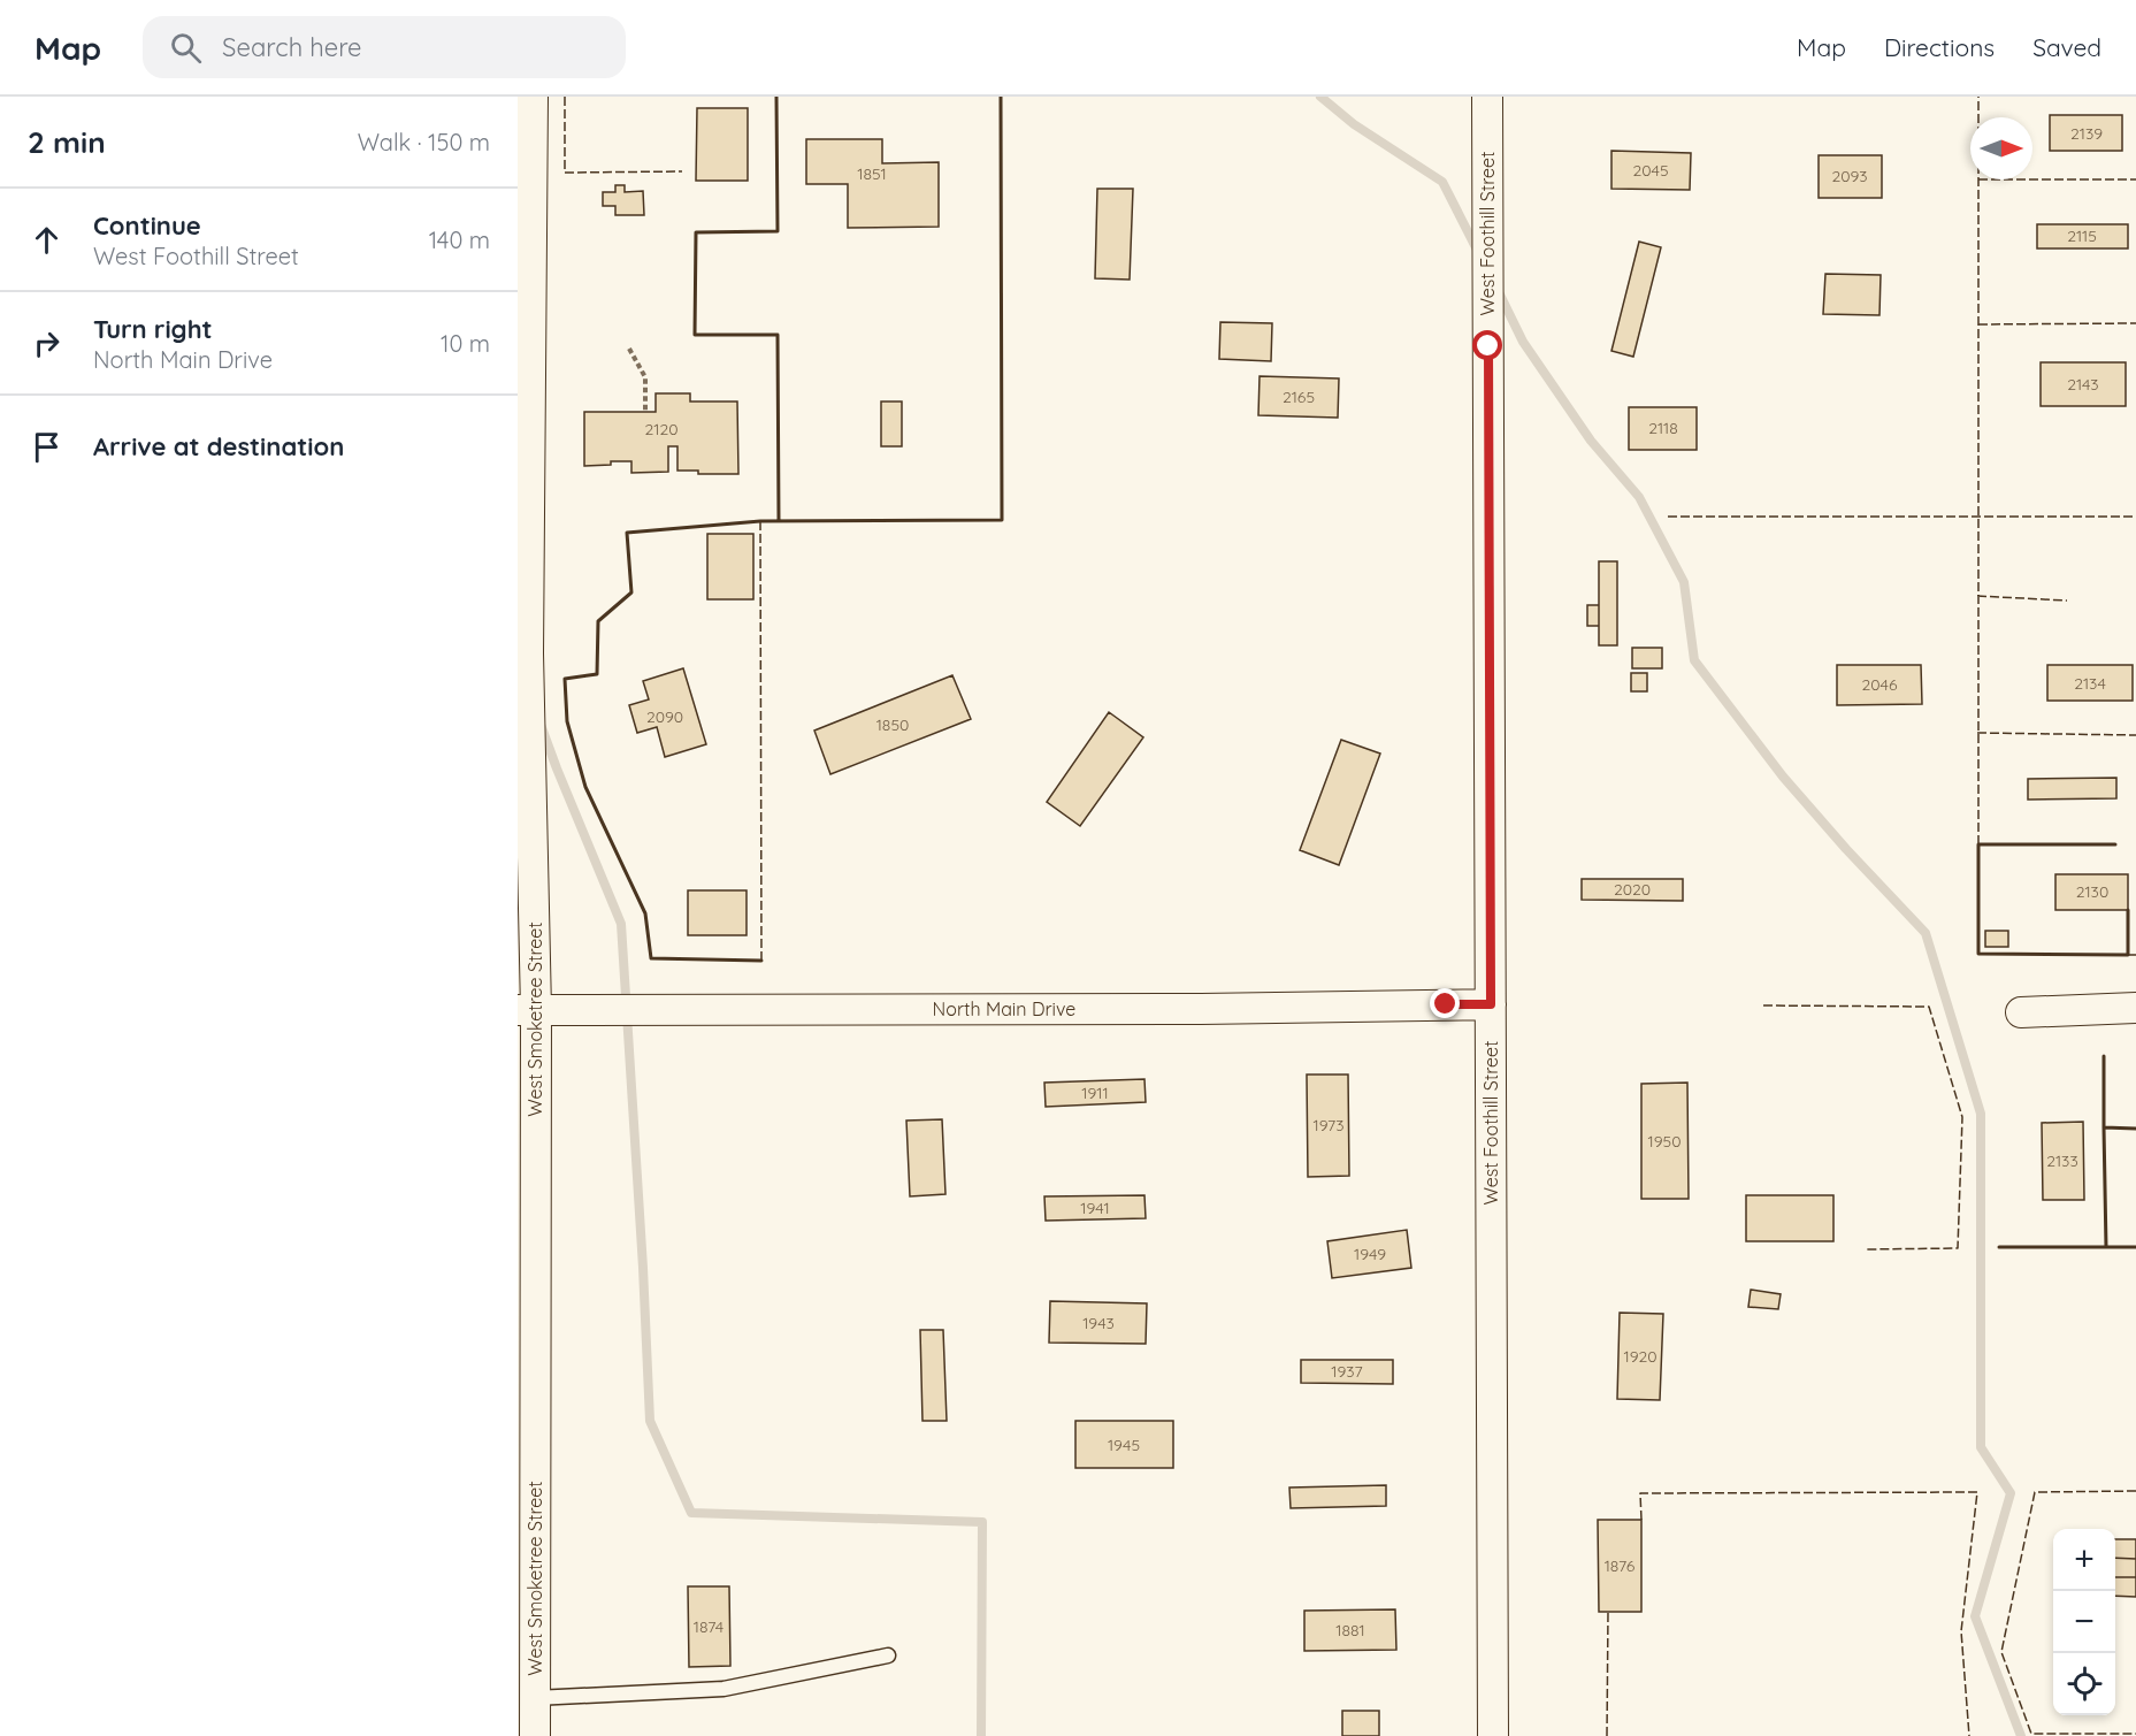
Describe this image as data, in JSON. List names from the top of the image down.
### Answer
{
  "streets": {
    "street": ["West Foothill Street", "North Main Drive", "West Smoketree Street"]
  },
  "crossings": [
    ["West Foothill Street", "North Main Drive"],
    ["North Main Drive", "West Smoketree Street"]
  ],
  "house_numbers": [
    "2139",
    "2045",
    "1851",
    "2093",
    "2115",
    "2143",
    "2165",
    "2118",
    "2120",
    "2134",
    "2046",
    "2090",
    "1850",
    "2020",
    "2130",
    "1911",
    "1973",
    "1950",
    "2133",
    "1941",
    "1949",
    "1943",
    "1920",
    "1937",
    "1945",
    "1876",
    "1874",
    "1881"
  ],
  "north": "right",
  "page": {
    "header": "Map",
    "search": "Search here",
    "nav": ["Map", "Directions", "Saved"],
    "heading": ["2 min", "Walk · 150 m"],
    "list": [
      ["Continue", "West Foothill Street", "140 m"],
      ["Turn right", "North Main Drive", "10 m"],
      "Arrive at destination"
    ],
    "map_buttons": ["+", "−"]
  }
}
